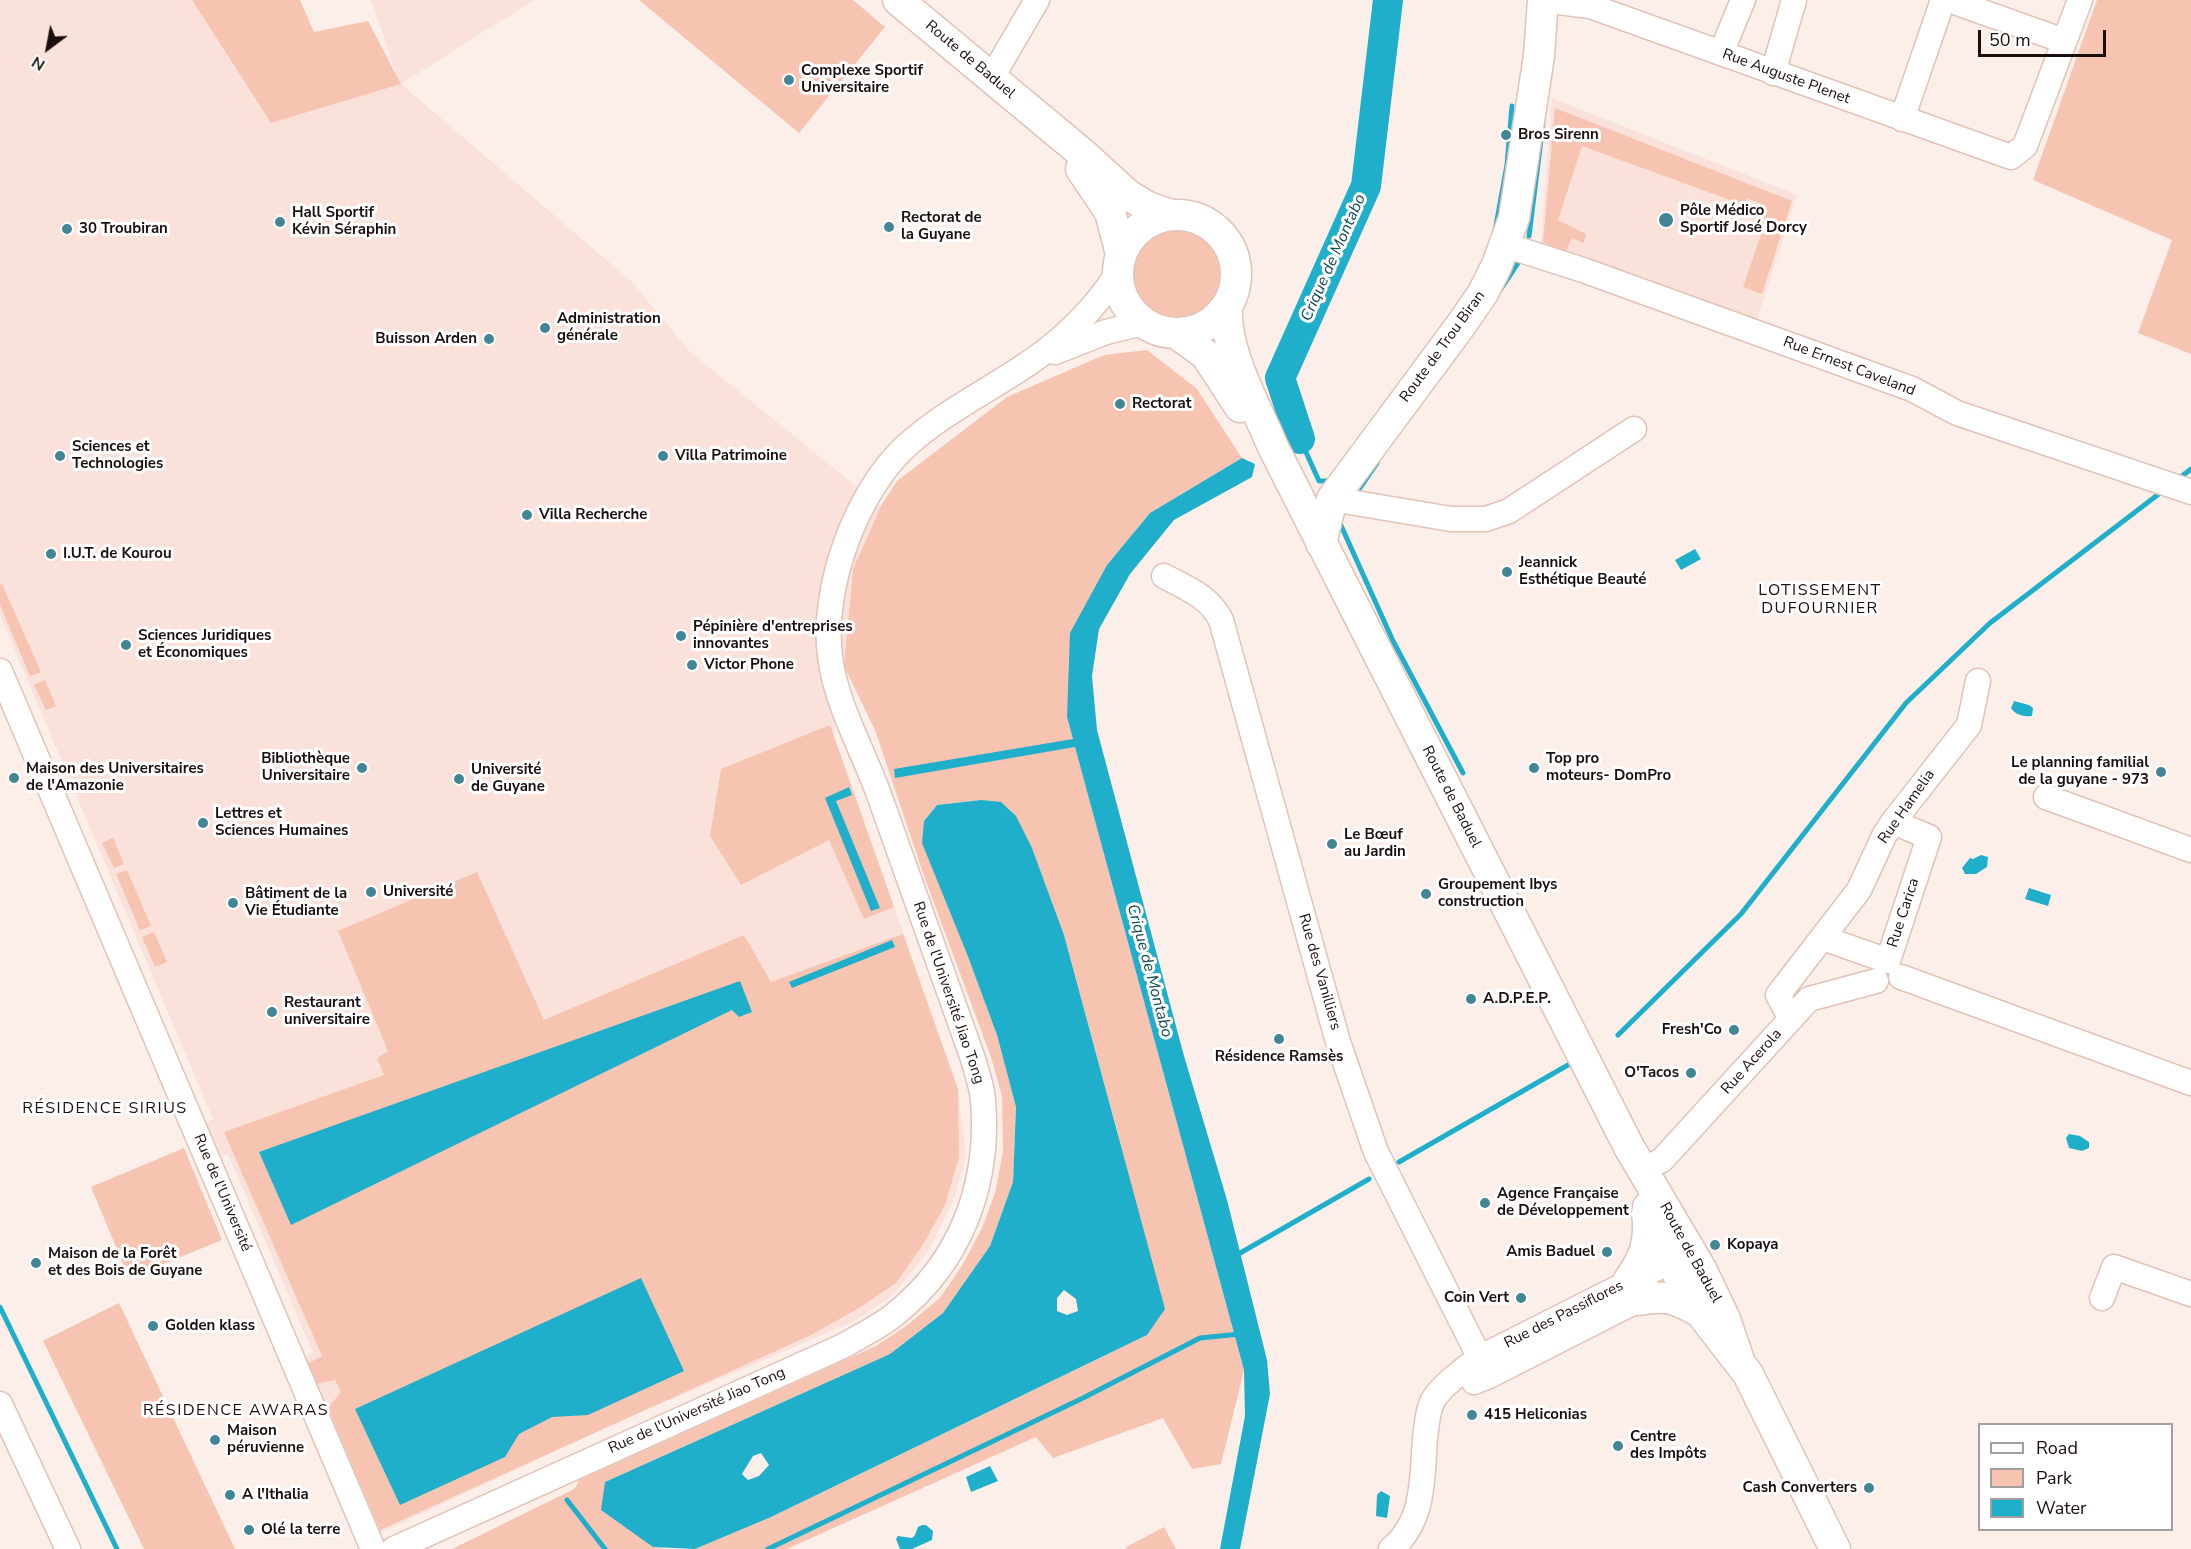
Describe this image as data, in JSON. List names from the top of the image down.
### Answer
{
  "streets": {
    "main road": ["Route de Baduel", "Route de Trou Biran"],
    "street": [
      "Rue Auguste Plenet",
      "Rue Ernest Caveland",
      "Rue Hamelia",
      "Rue Carica",
      "Rue des Vanilliers",
      "Rue de l'Université Jiao Tong",
      "Rue Acerola",
      "Rue de l'Université",
      "Rue des Passiflores"
    ]
  },
  "crossings": [
    ["Route de Baduel", "Route de Trou Biran"],
    ["Route de Baduel", "Rue Acerola"],
    ["Route de Baduel", "Rue des Passiflores"],
    ["Rue Auguste Plenet", "Route de Trou Biran"],
    ["Route de Trou Biran", "Rue Ernest Caveland"],
    ["Rue Hamelia", "Rue Carica"],
    ["Rue Hamelia", "Rue Acerola"],
    ["Rue des Vanilliers", "Rue des Passiflores"]
  ],
  "districts": ["LOTISSEMENT DUFOURNIER", "RÉSIDENCE SIRIUS", "RÉSIDENCE AWARAS"],
  "water": ["Crique de Montabo"],
  "places": [
    "Complexe Sportif Universitaire",
    "Bros Sirenn",
    "Pôle Médico Sportif José Dorcy",
    "Hall Sportif Kévin Séraphin",
    "Rectorat de la Guyane",
    "30 Troubiran",
    "Administration générale",
    "Buisson Arden",
    "Rectorat",
    "Sciences et Technologies",
    "Villa Patrimoine",
    "Villa Recherche",
    "I.U.T. de Kourou",
    "Jeannick Esthétique Beauté",
    "Pépinière d'entreprises innovantes",
    "Sciences Juridiques et Économiques",
    "Victor Phone",
    "Bibliothèque Universitaire",
    "Top pro moteurs- DomPro",
    "Le planning familial de la guyane - 973",
    "Maison des Universitaires de l'Amazonie",
    "Université de Guyane",
    "Lettres et Sciences Humaines",
    "Le Bœuf au Jardin",
    "Université",
    "Groupement Ibys construction",
    "Bâtiment de la Vie Étudiante",
    "A.D.P.E.P.",
    "Restaurant universitaire",
    "Fresh'Co",
    "Résidence Ramsès",
    "O'Tacos",
    "Agence Française de Développement",
    "Kopaya",
    "Amis Baduel",
    "Maison de la Forêt et des Bois de Guyane",
    "Coin Vert",
    "Golden klass",
    "415 Heliconias",
    "Maison péruvienne",
    "Centre des Impôts",
    "Cash Converters",
    "A l'Ithalia",
    "Olé la terre"
  ],
  "legend": ["Road", "Park", "Water"],
  "scale_bar": "50 m",
  "north": "bottom left"
}
